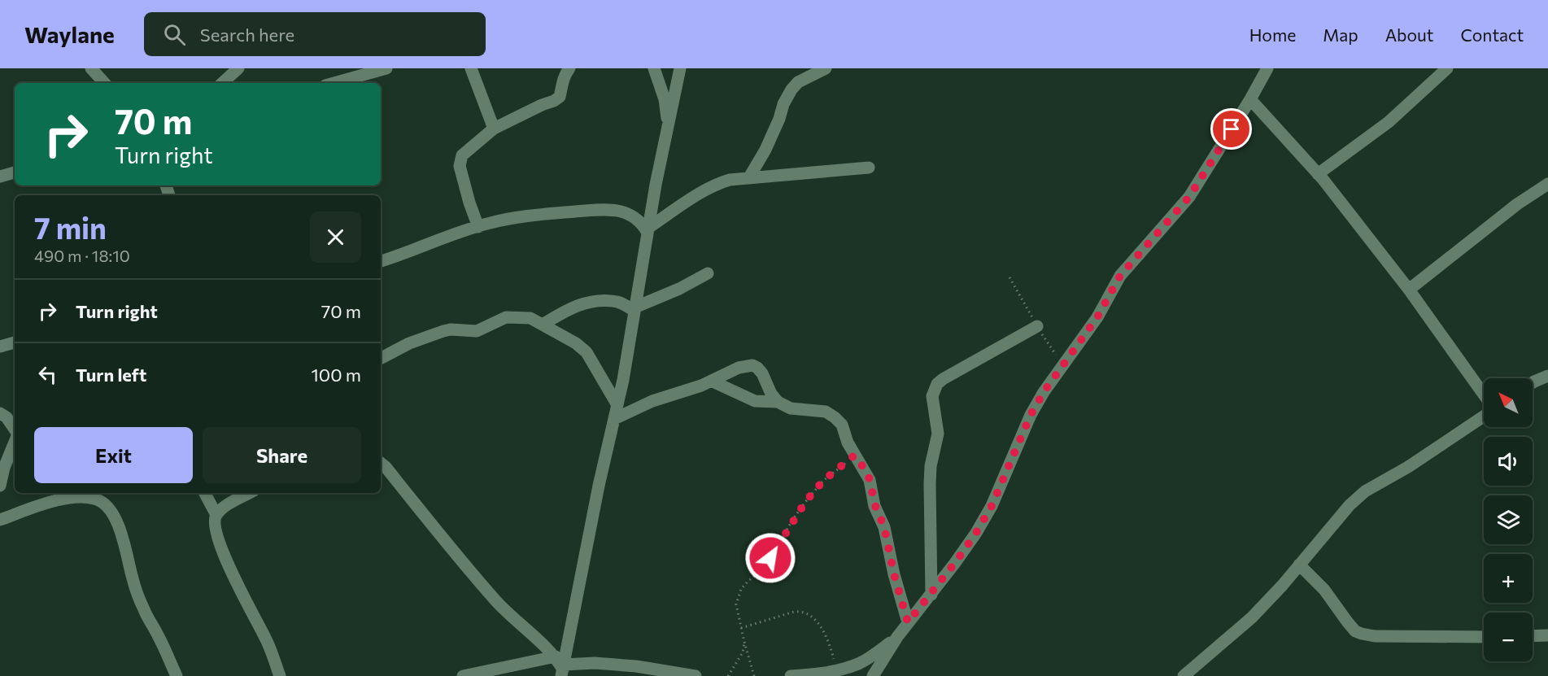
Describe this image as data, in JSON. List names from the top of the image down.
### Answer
{
  "north": "top left",
  "page": {
    "header": "Waylane",
    "search": "Search here",
    "nav": [
      "Home",
      "Map",
      "About",
      "Contact"
    ],
    "turn": ["70 m", "Turn right"],
    "heading": ["7 min", "490 m · 18:10"],
    "list": [
      {
        "name": "Turn right",
        "value": "70 m"
      },
      {
        "name": "Turn left",
        "value": "100 m"
      }
    ],
    "map_buttons": ["+", "−"],
    "buttons": ["Exit", "Share"]
  }
}
